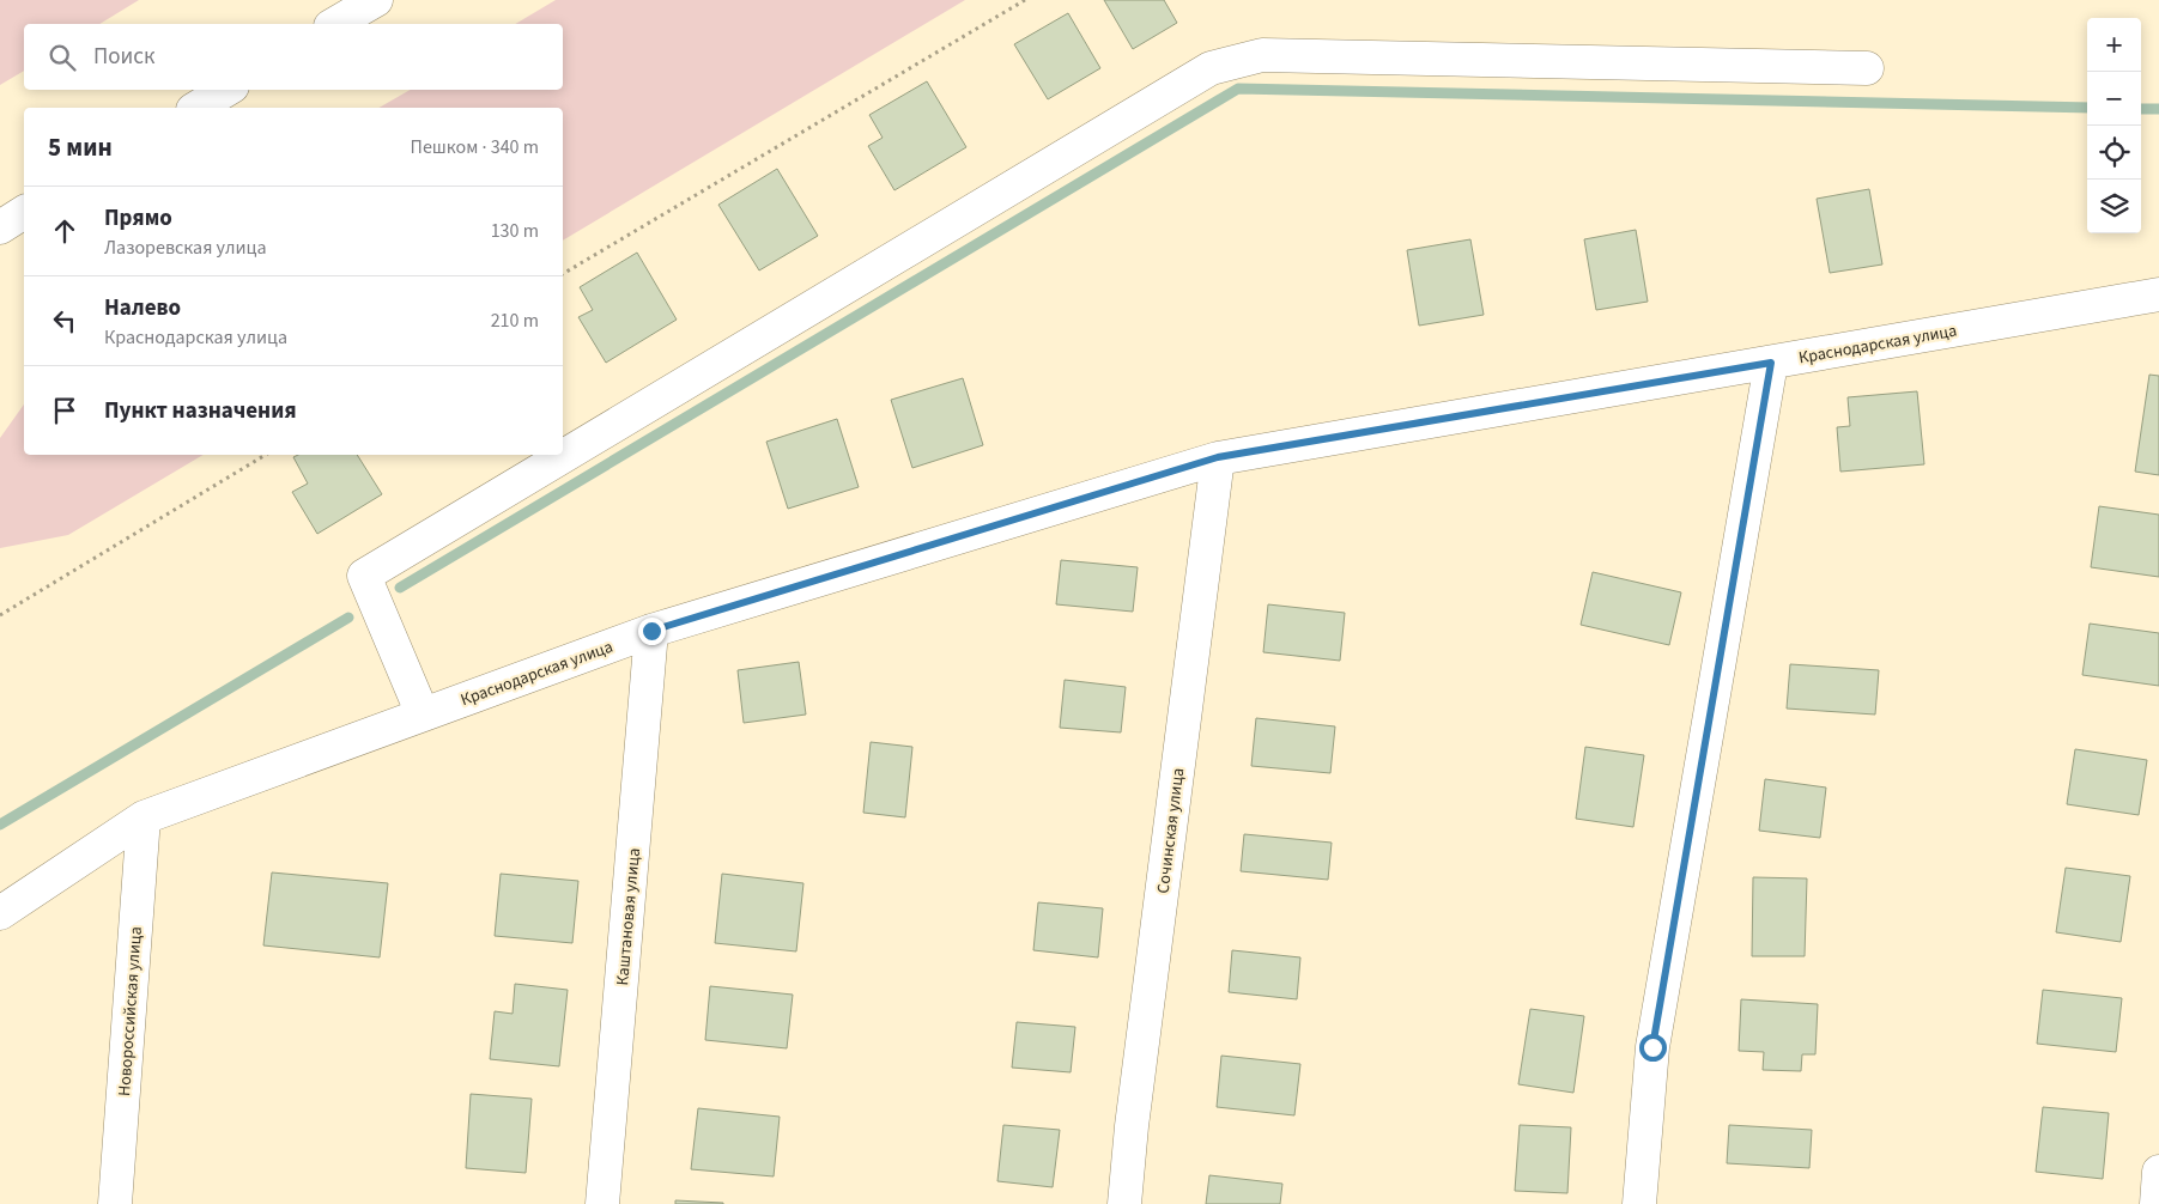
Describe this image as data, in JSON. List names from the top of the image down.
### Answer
{
  "streets": {
    "street": [
      "Краснодарская улица",
      "Сочинская улица",
      "Каштановая улица",
      "Новороссийская улица"
    ]
  },
  "crossings": [
    ["Краснодарская улица", "Сочинская улица"],
    ["Краснодарская улица", "Каштановая улица"],
    ["Краснодарская улица", "Новороссийская улица"]
  ],
  "page": {
    "map_buttons": ["+", "−"],
    "search": "Поиск",
    "heading": ["5 мин", "Пешком · 340 m"],
    "list": [
      ["Прямо", "Лазоревская улица", "130 m"],
      ["Налево", "Краснодарская улица", "210 m"],
      "Пункт назначения"
    ]
  }
}
